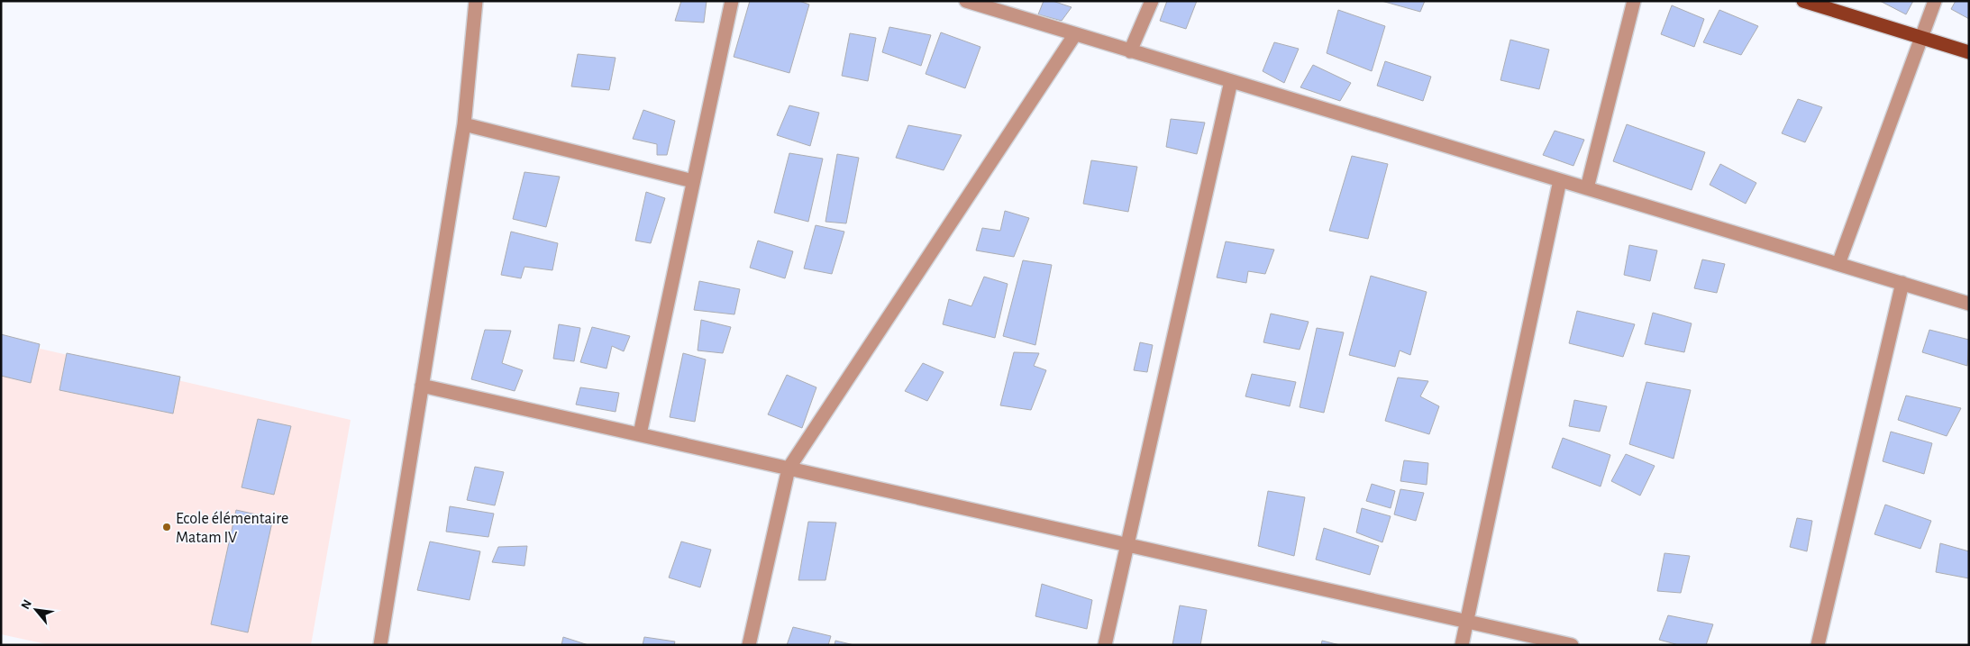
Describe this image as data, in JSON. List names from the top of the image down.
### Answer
{
  "places": ["Ecole élémentaire Matam IV"],
  "north": "top left"
}
